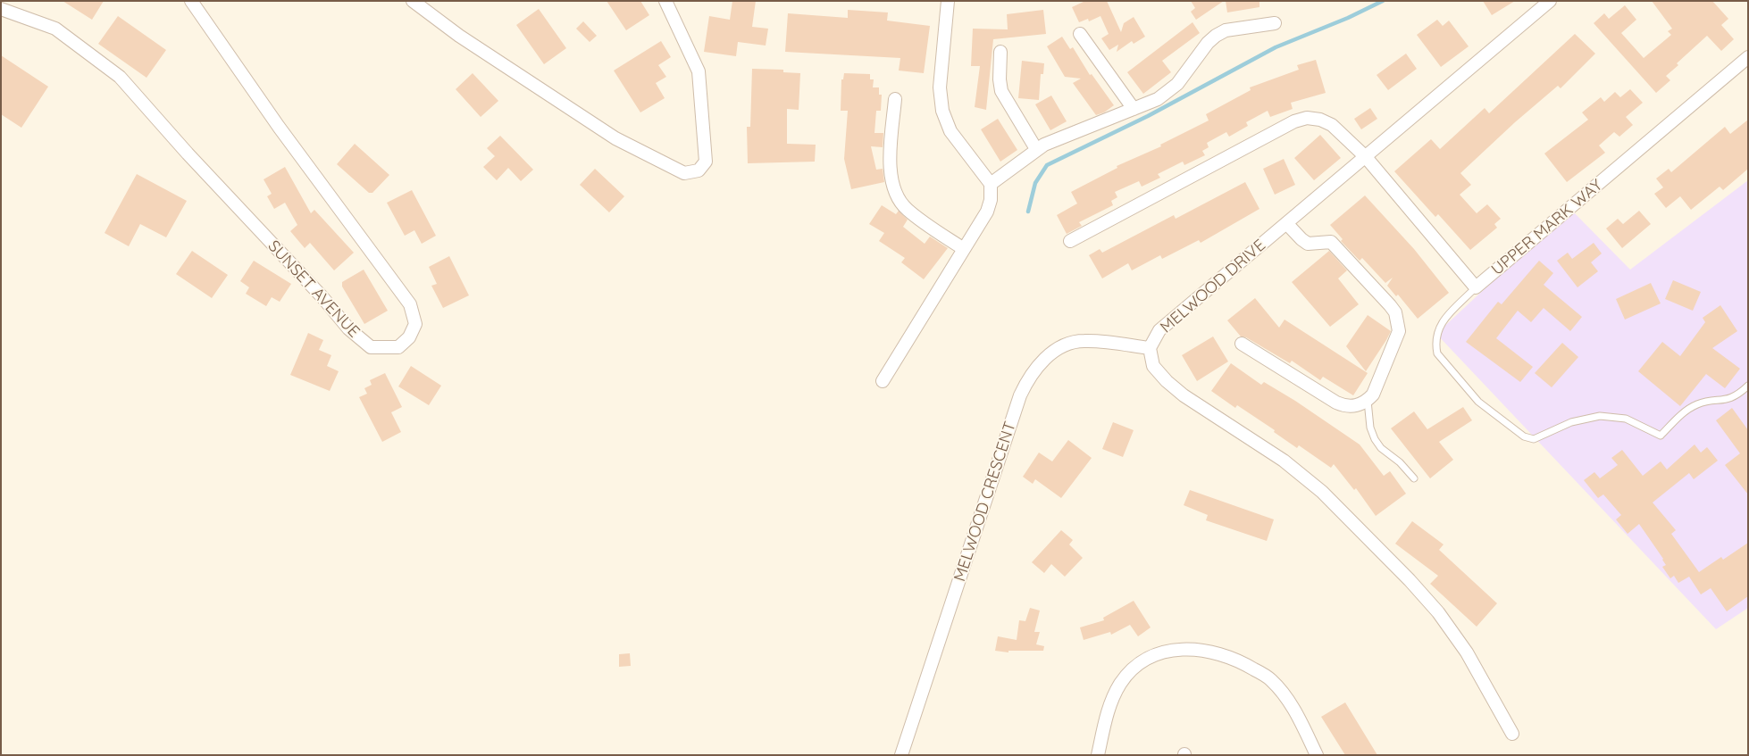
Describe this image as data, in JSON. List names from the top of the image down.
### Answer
{
  "streets": {
    "street": [
      "UPPER MARK WAY",
      "MELWOOD DRIVE",
      "SUNSET AVENUE",
      "MELWOOD CRESCENT"
    ]
  },
  "crossings": [
    ["MELWOOD DRIVE", "MELWOOD CRESCENT"]
  ]
}
